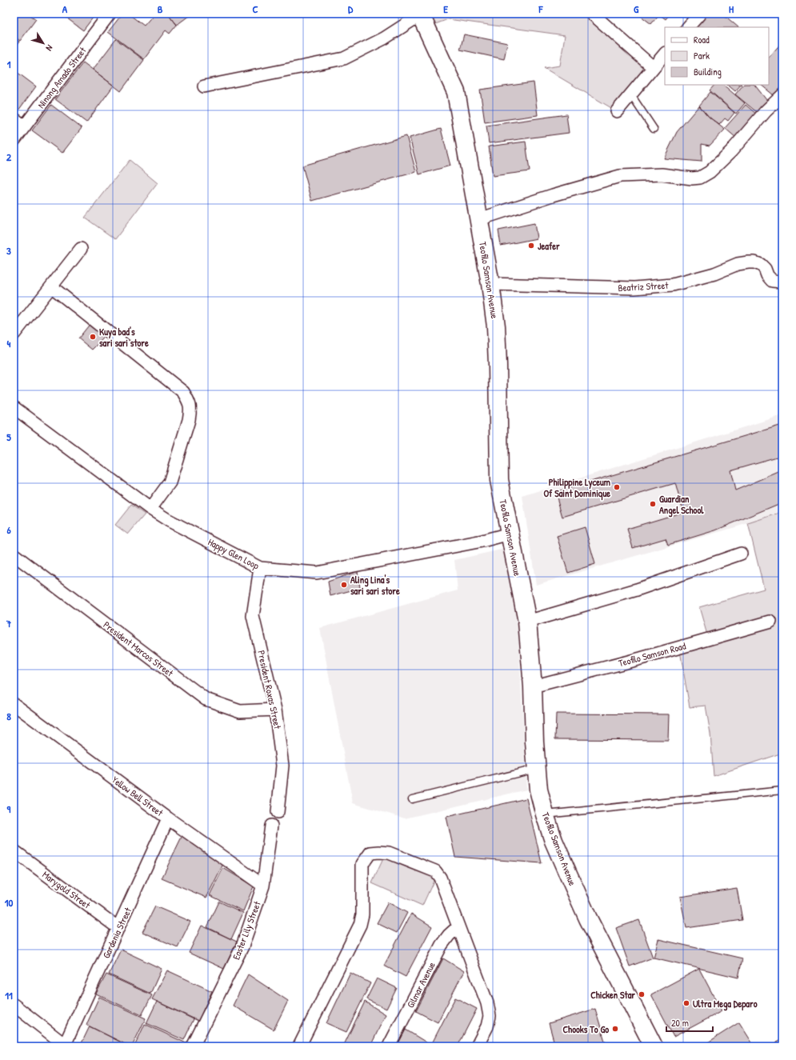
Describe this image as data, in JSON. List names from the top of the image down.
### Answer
{
  "streets": {
    "main road": ["Teofilo Samson Avenue"],
    "street": [
      "Ninong Amado Street",
      "Beatriz Street",
      "Happy Glen Loop",
      "President Marcos Street",
      "Teofilo Samson Road",
      "President Roxas Street",
      "Yellow Bell Street",
      "Marygold Street",
      "Easter Lily Street",
      "Gardenia Street",
      "Gilmar Avenue"
    ]
  },
  "crossings": [
    ["Teofilo Samson Avenue", "Beatriz Street"],
    ["Teofilo Samson Avenue", "Happy Glen Loop"],
    ["Teofilo Samson Avenue", "Teofilo Samson Road"],
    ["Happy Glen Loop", "President Roxas Street"],
    ["President Marcos Street", "President Roxas Street"],
    ["Yellow Bell Street", "Easter Lily Street"],
    ["Yellow Bell Street", "Gardenia Street"],
    ["Marygold Street", "Gardenia Street"]
  ],
  "places": [
    "Jeafer",
    "Kuya bad's sari sari store",
    "Philippine Lyceum Of Saint Dominique",
    "Guardian Angel School",
    "Aling Lina's sari sari store",
    "Chicken Star",
    "Ultra Mega Deparo",
    "Chooks To Go"
  ],
  "legend": ["Road", "Park", "Building"],
  "scale_bar": "20 m",
  "north": "bottom right",
  "grid": {
    "columns": [
      "A",
      "B",
      "C",
      "D",
      "E",
      "F",
      "G",
      "H"
    ],
    "rows": [
      "1",
      "2",
      "3",
      "4",
      "5",
      "6",
      "7",
      "8",
      "9",
      "10",
      "11"
    ]
  }
}
